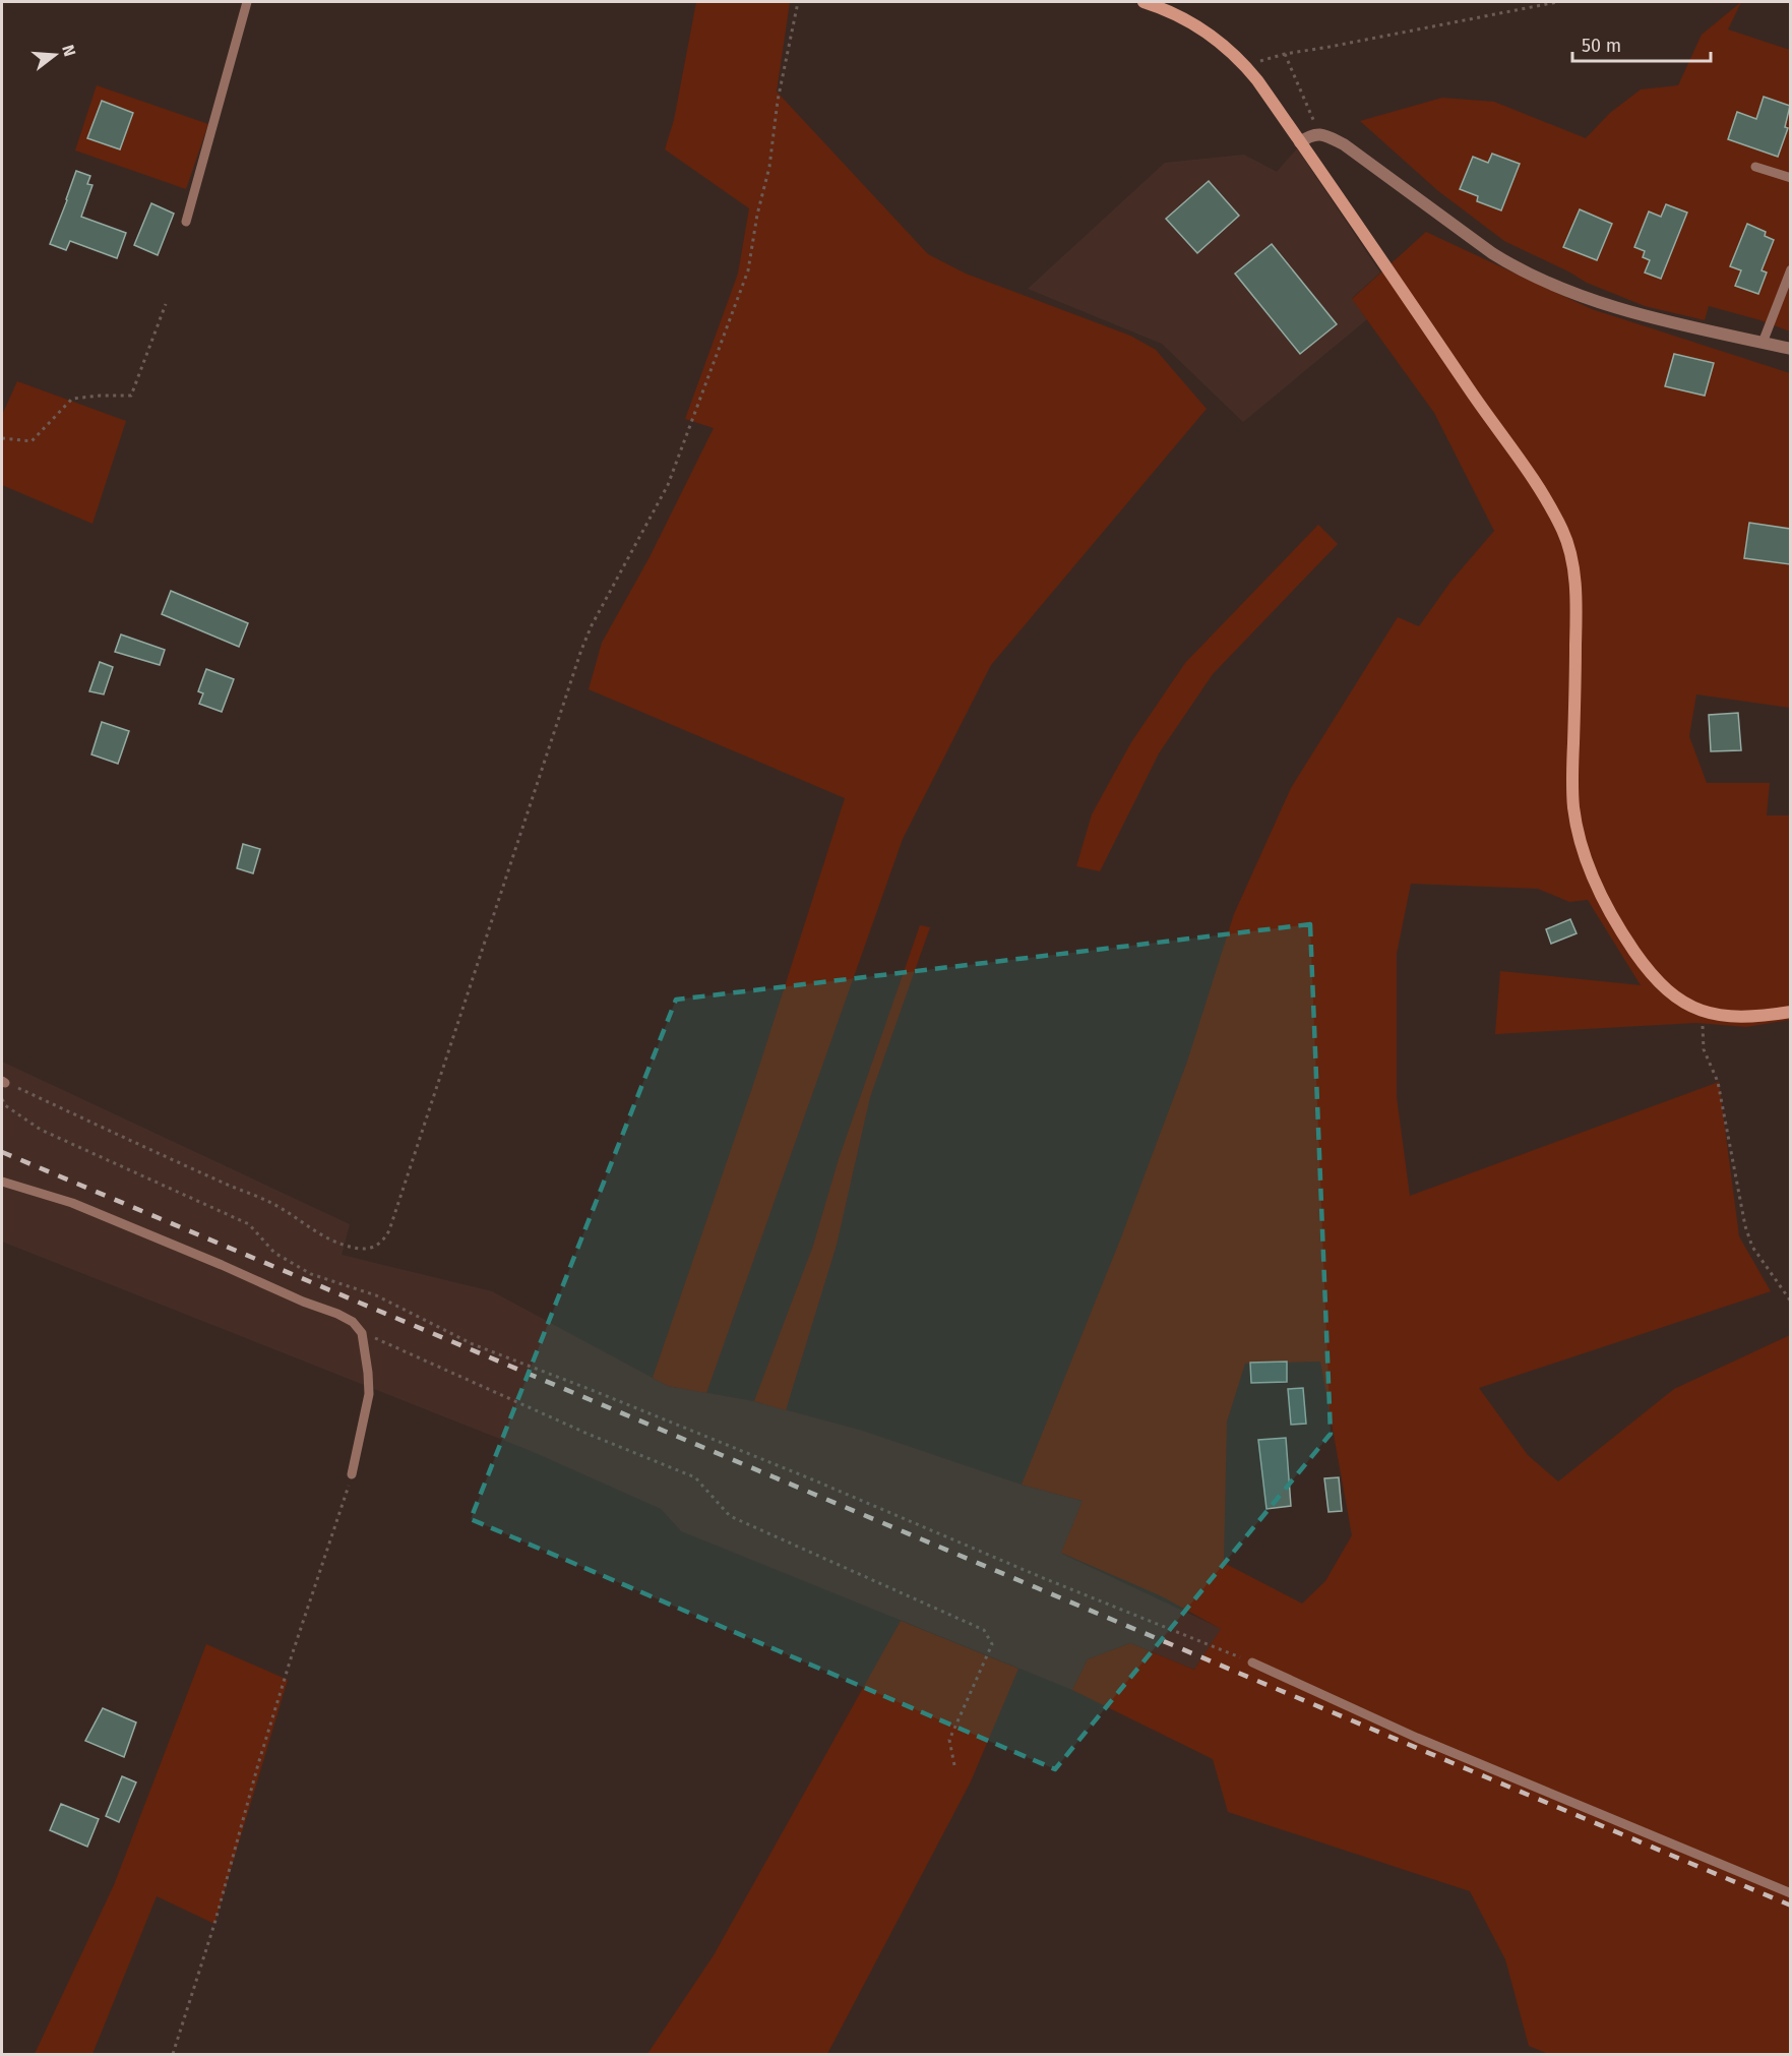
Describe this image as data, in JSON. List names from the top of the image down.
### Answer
{
  "scale_bar": "50 m",
  "north": "right"
}
